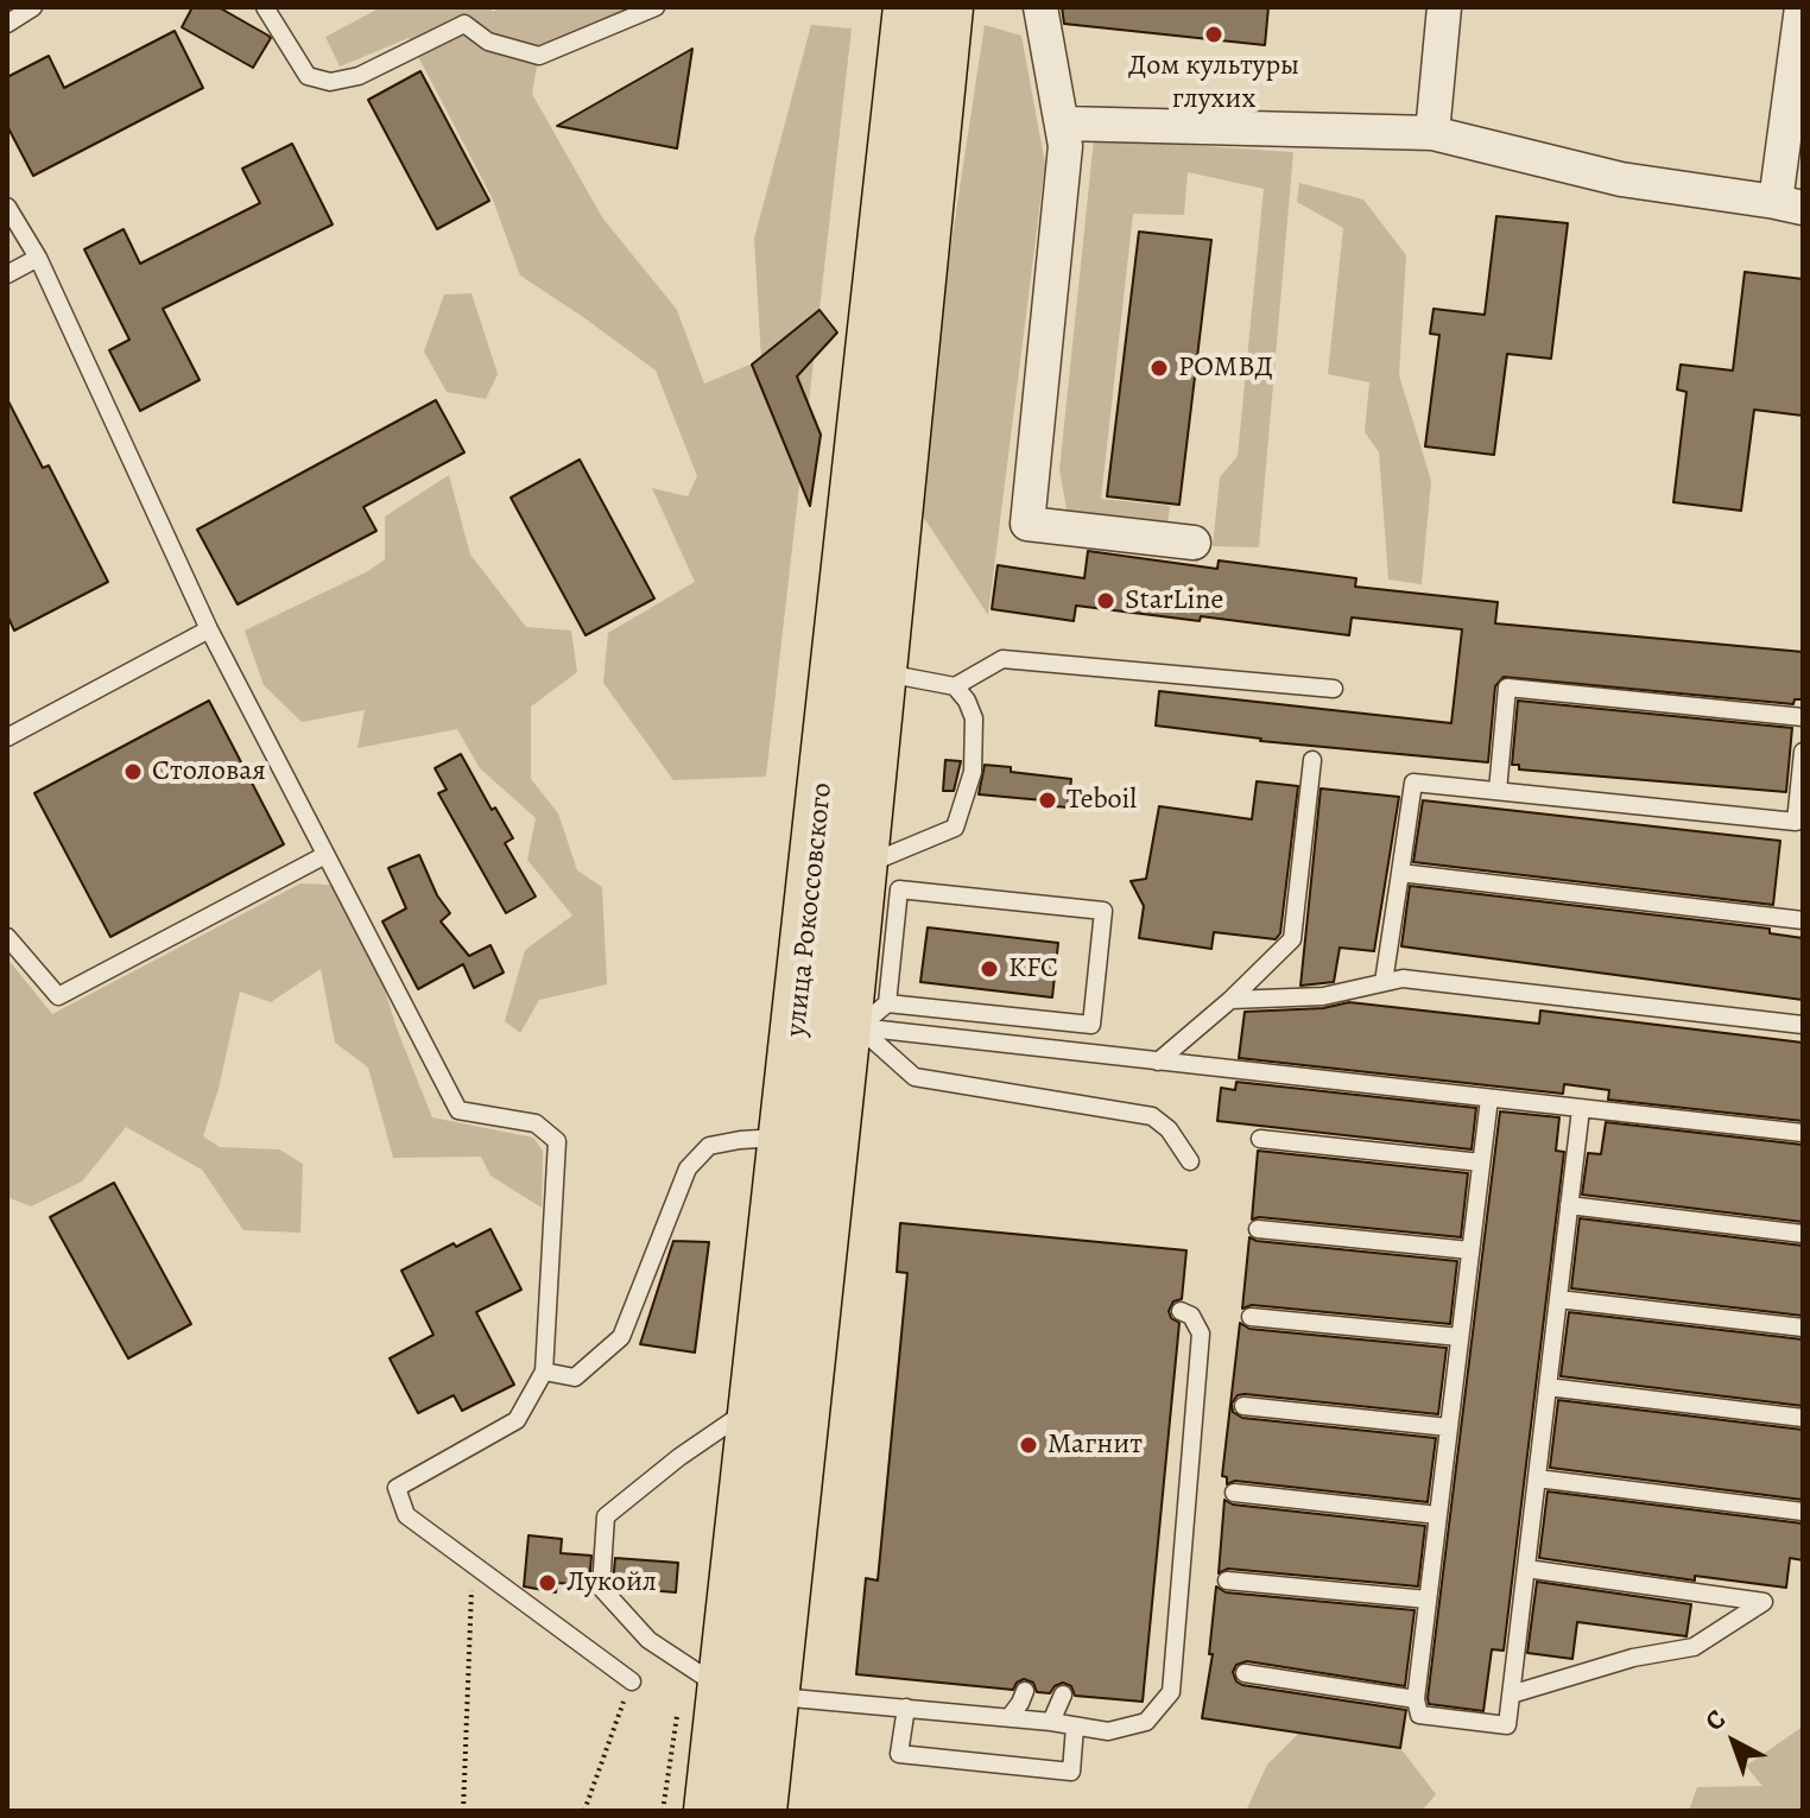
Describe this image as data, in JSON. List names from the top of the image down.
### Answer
{
  "streets": {
    "highway": ["улица Рокоссовского"]
  },
  "places": [
    "Дом культуры глухих",
    "РОМВД",
    "StarLine",
    "Столовая",
    "Teboil",
    "KFC",
    "Магнит",
    "Лукойл"
  ],
  "north": "top left"
}
